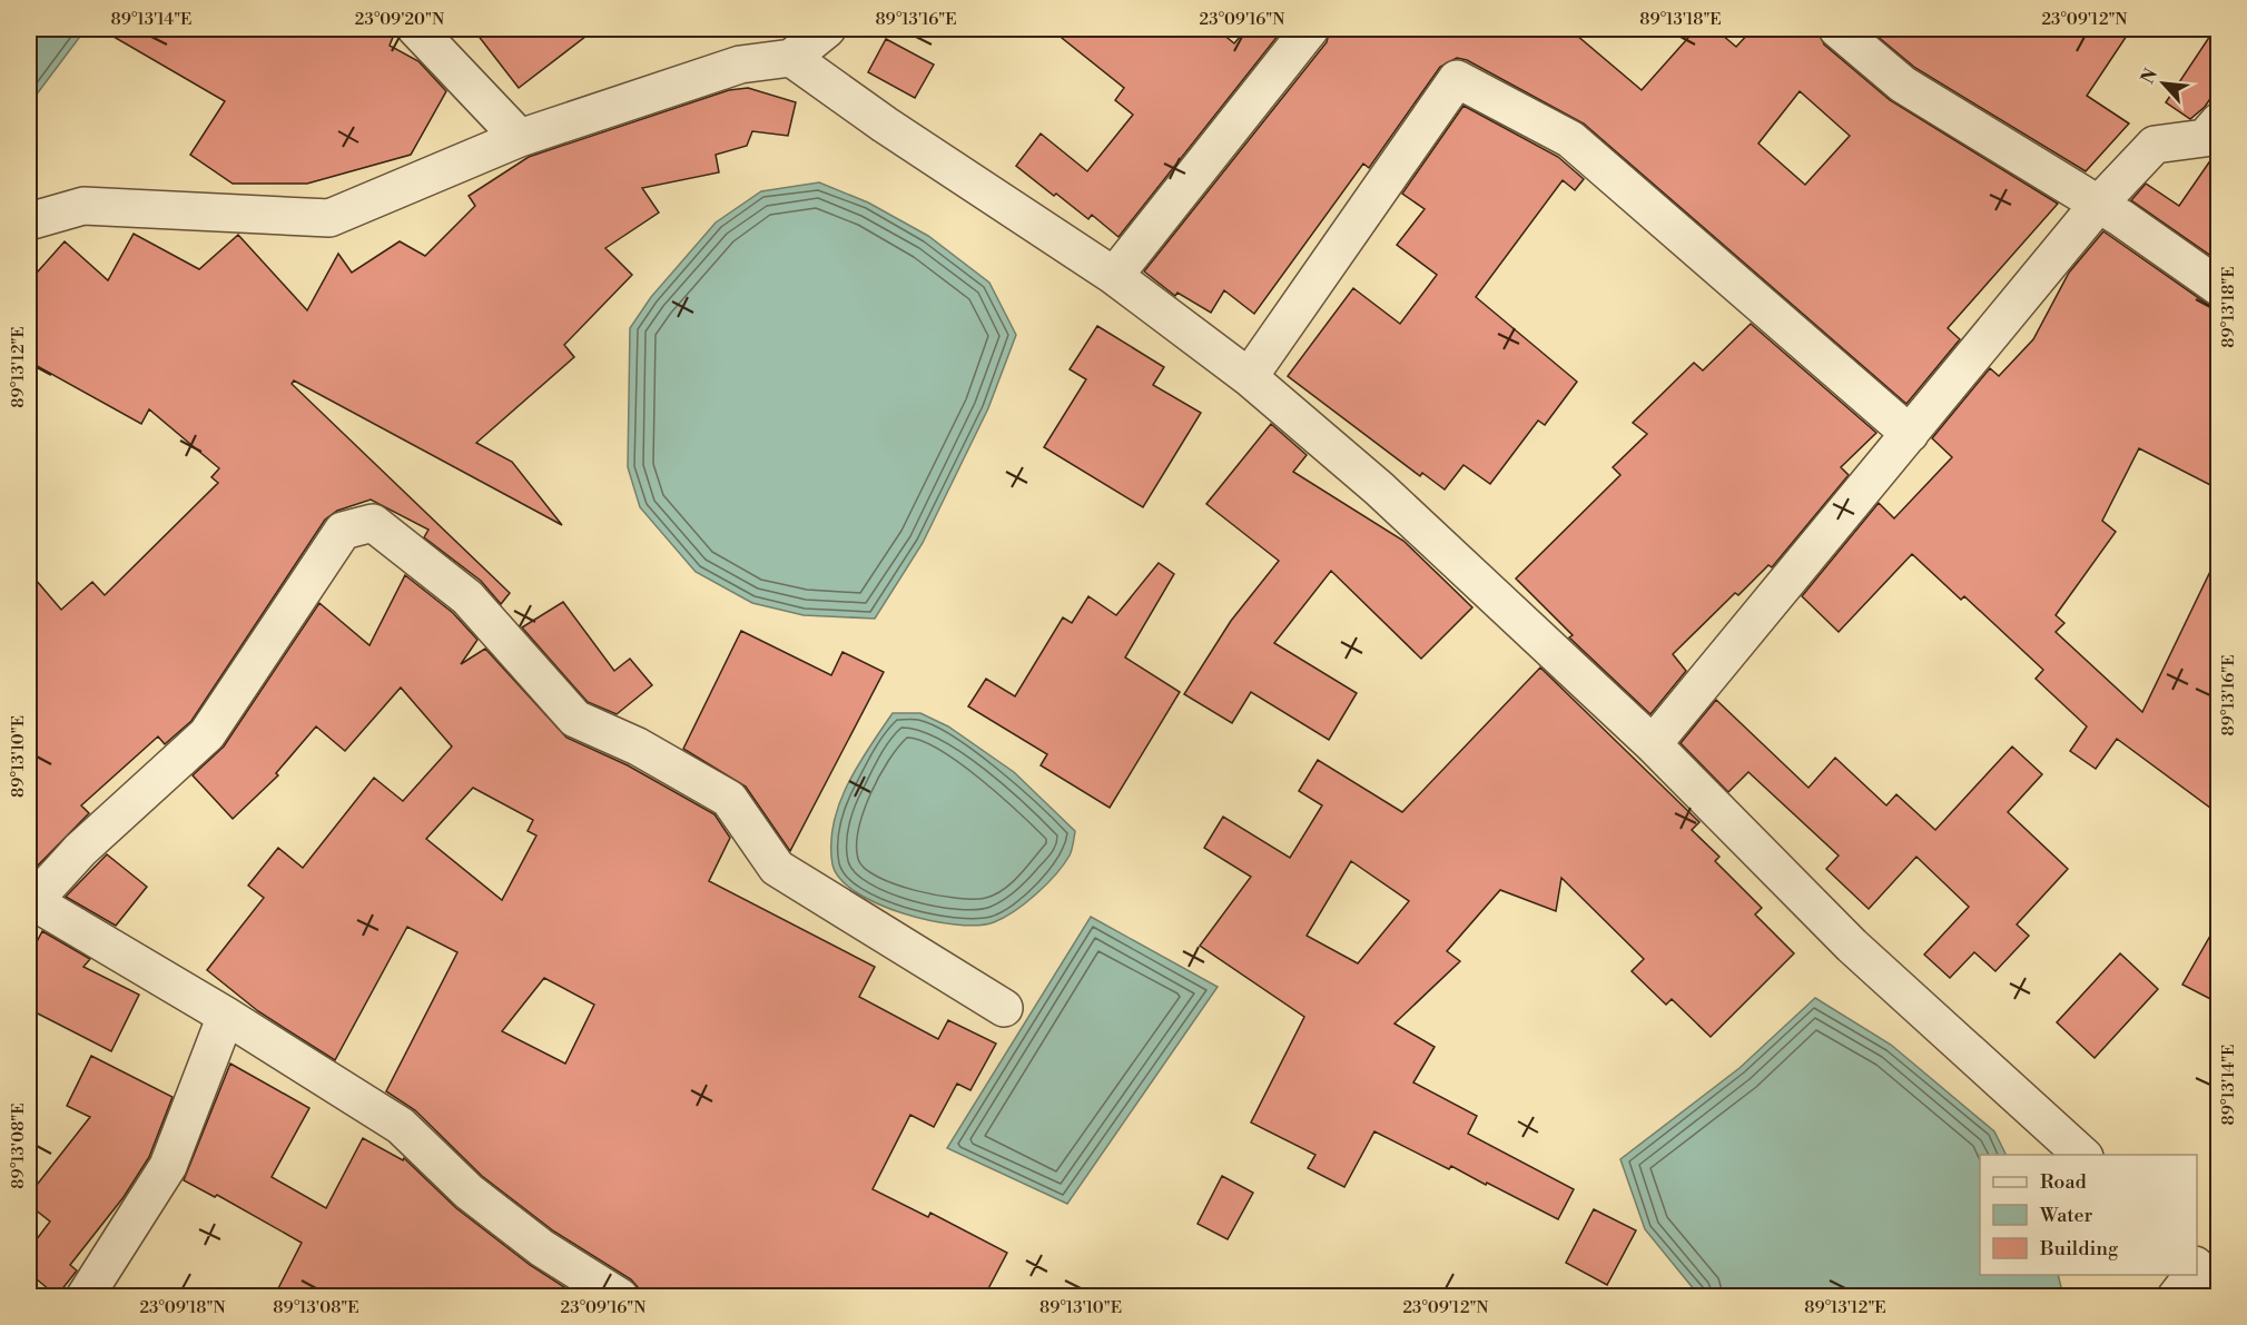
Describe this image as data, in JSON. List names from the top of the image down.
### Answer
{
  "legend": ["Road", "Water", "Building"],
  "north": "top left",
  "coordinates": [
    "89°13'14\"E",
    "23°09'20\"N",
    "89°13'16\"E",
    "23°09'16\"N",
    "89°13'18\"E",
    "23°09'12\"N",
    "89°13'12\"E",
    "89°13'10\"E",
    "89°13'08\"E",
    "23°09'18\"N"
  ]
}
